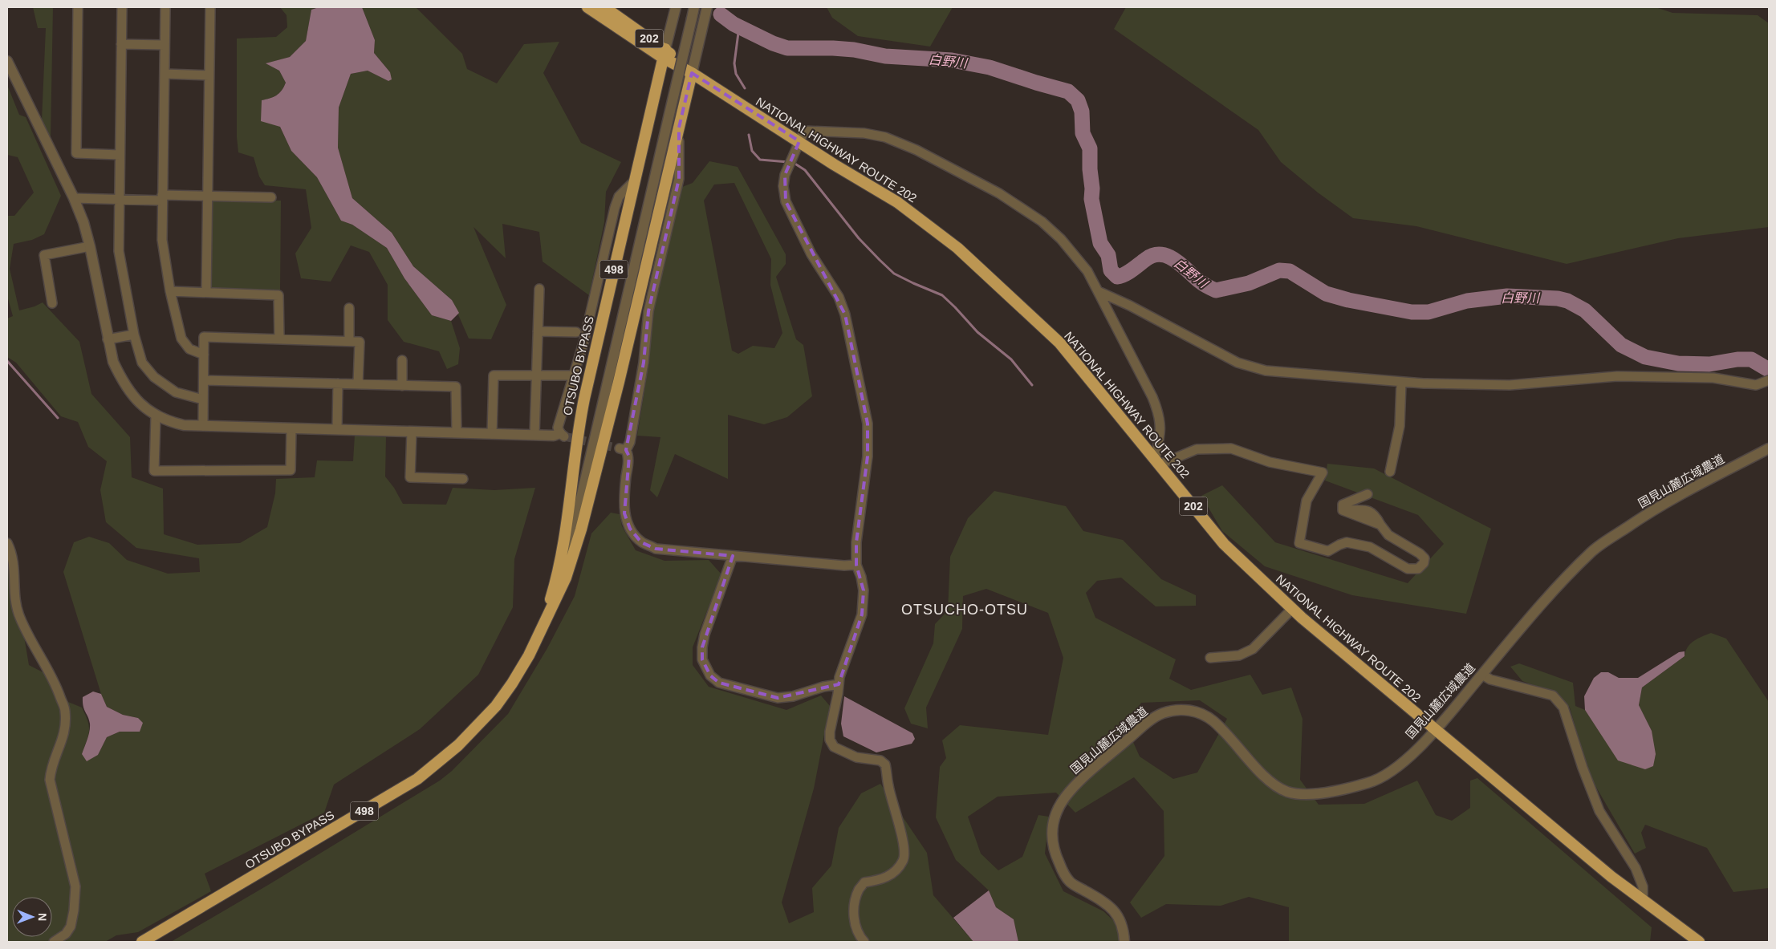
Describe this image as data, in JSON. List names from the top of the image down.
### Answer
{
  "streets": {
    "highway": [
      "202",
      "NATIONAL HIGHWAY ROUTE 202",
      "498",
      "OTSUBO BYPASS"
    ],
    "street": ["国見山麓広域農道"]
  },
  "crossings": [
    ["NATIONAL HIGHWAY ROUTE 202", "OTSUBO BYPASS"],
    ["NATIONAL HIGHWAY ROUTE 202", "国見山麓広域農道"]
  ],
  "districts": ["OTSUCHO-OTSU"],
  "water": ["白野川"],
  "north": "right"
}
